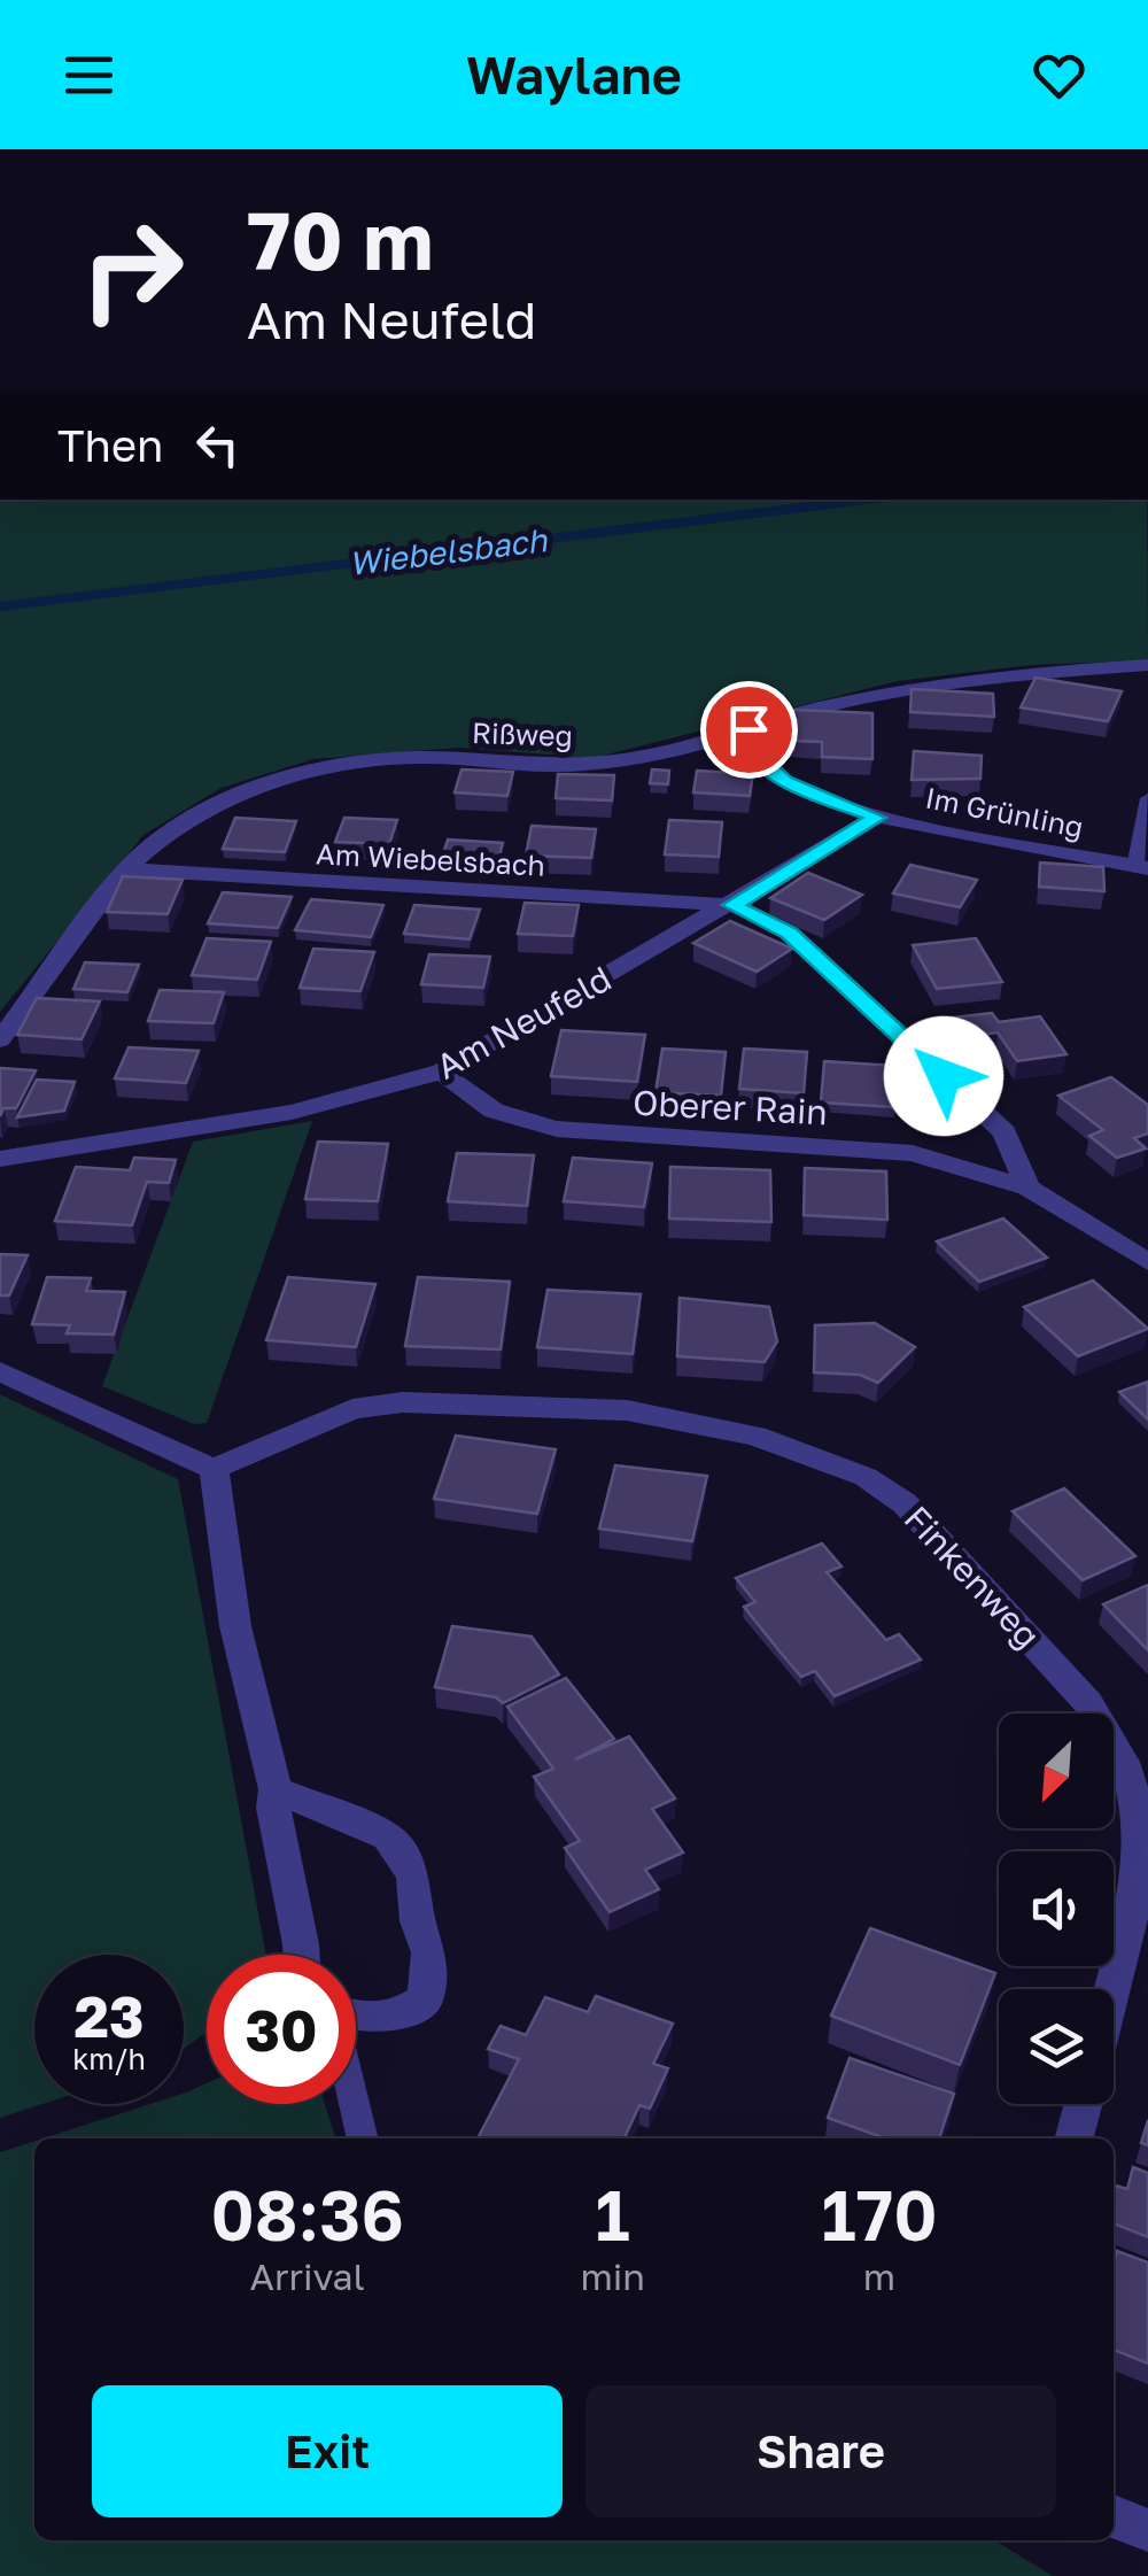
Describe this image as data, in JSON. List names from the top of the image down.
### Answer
{
  "streets": {
    "street": [
      "Rißweg",
      "Im Grünling",
      "Am Wiebelsbach",
      "Am Neufeld",
      "Oberer Rain",
      "Finkenweg"
    ]
  },
  "crossings": [
    ["Rißweg", "Im Grünling"],
    ["Rißweg", "Am Wiebelsbach"],
    ["Im Grünling", "Am Neufeld"],
    ["Am Wiebelsbach", "Am Neufeld"],
    ["Am Neufeld", "Oberer Rain"]
  ],
  "water": ["Wiebelsbach"],
  "north": "bottom left",
  "page": {
    "header": "Waylane",
    "turn": ["70 m", "Am Neufeld"],
    "then": "Then",
    "speed": "23 km/h",
    "limit": "30",
    "eta": [
      "08:36",
      "Arrival",
      "1",
      "min",
      "170",
      "m"
    ],
    "buttons": ["Exit", "Share"]
  }
}
